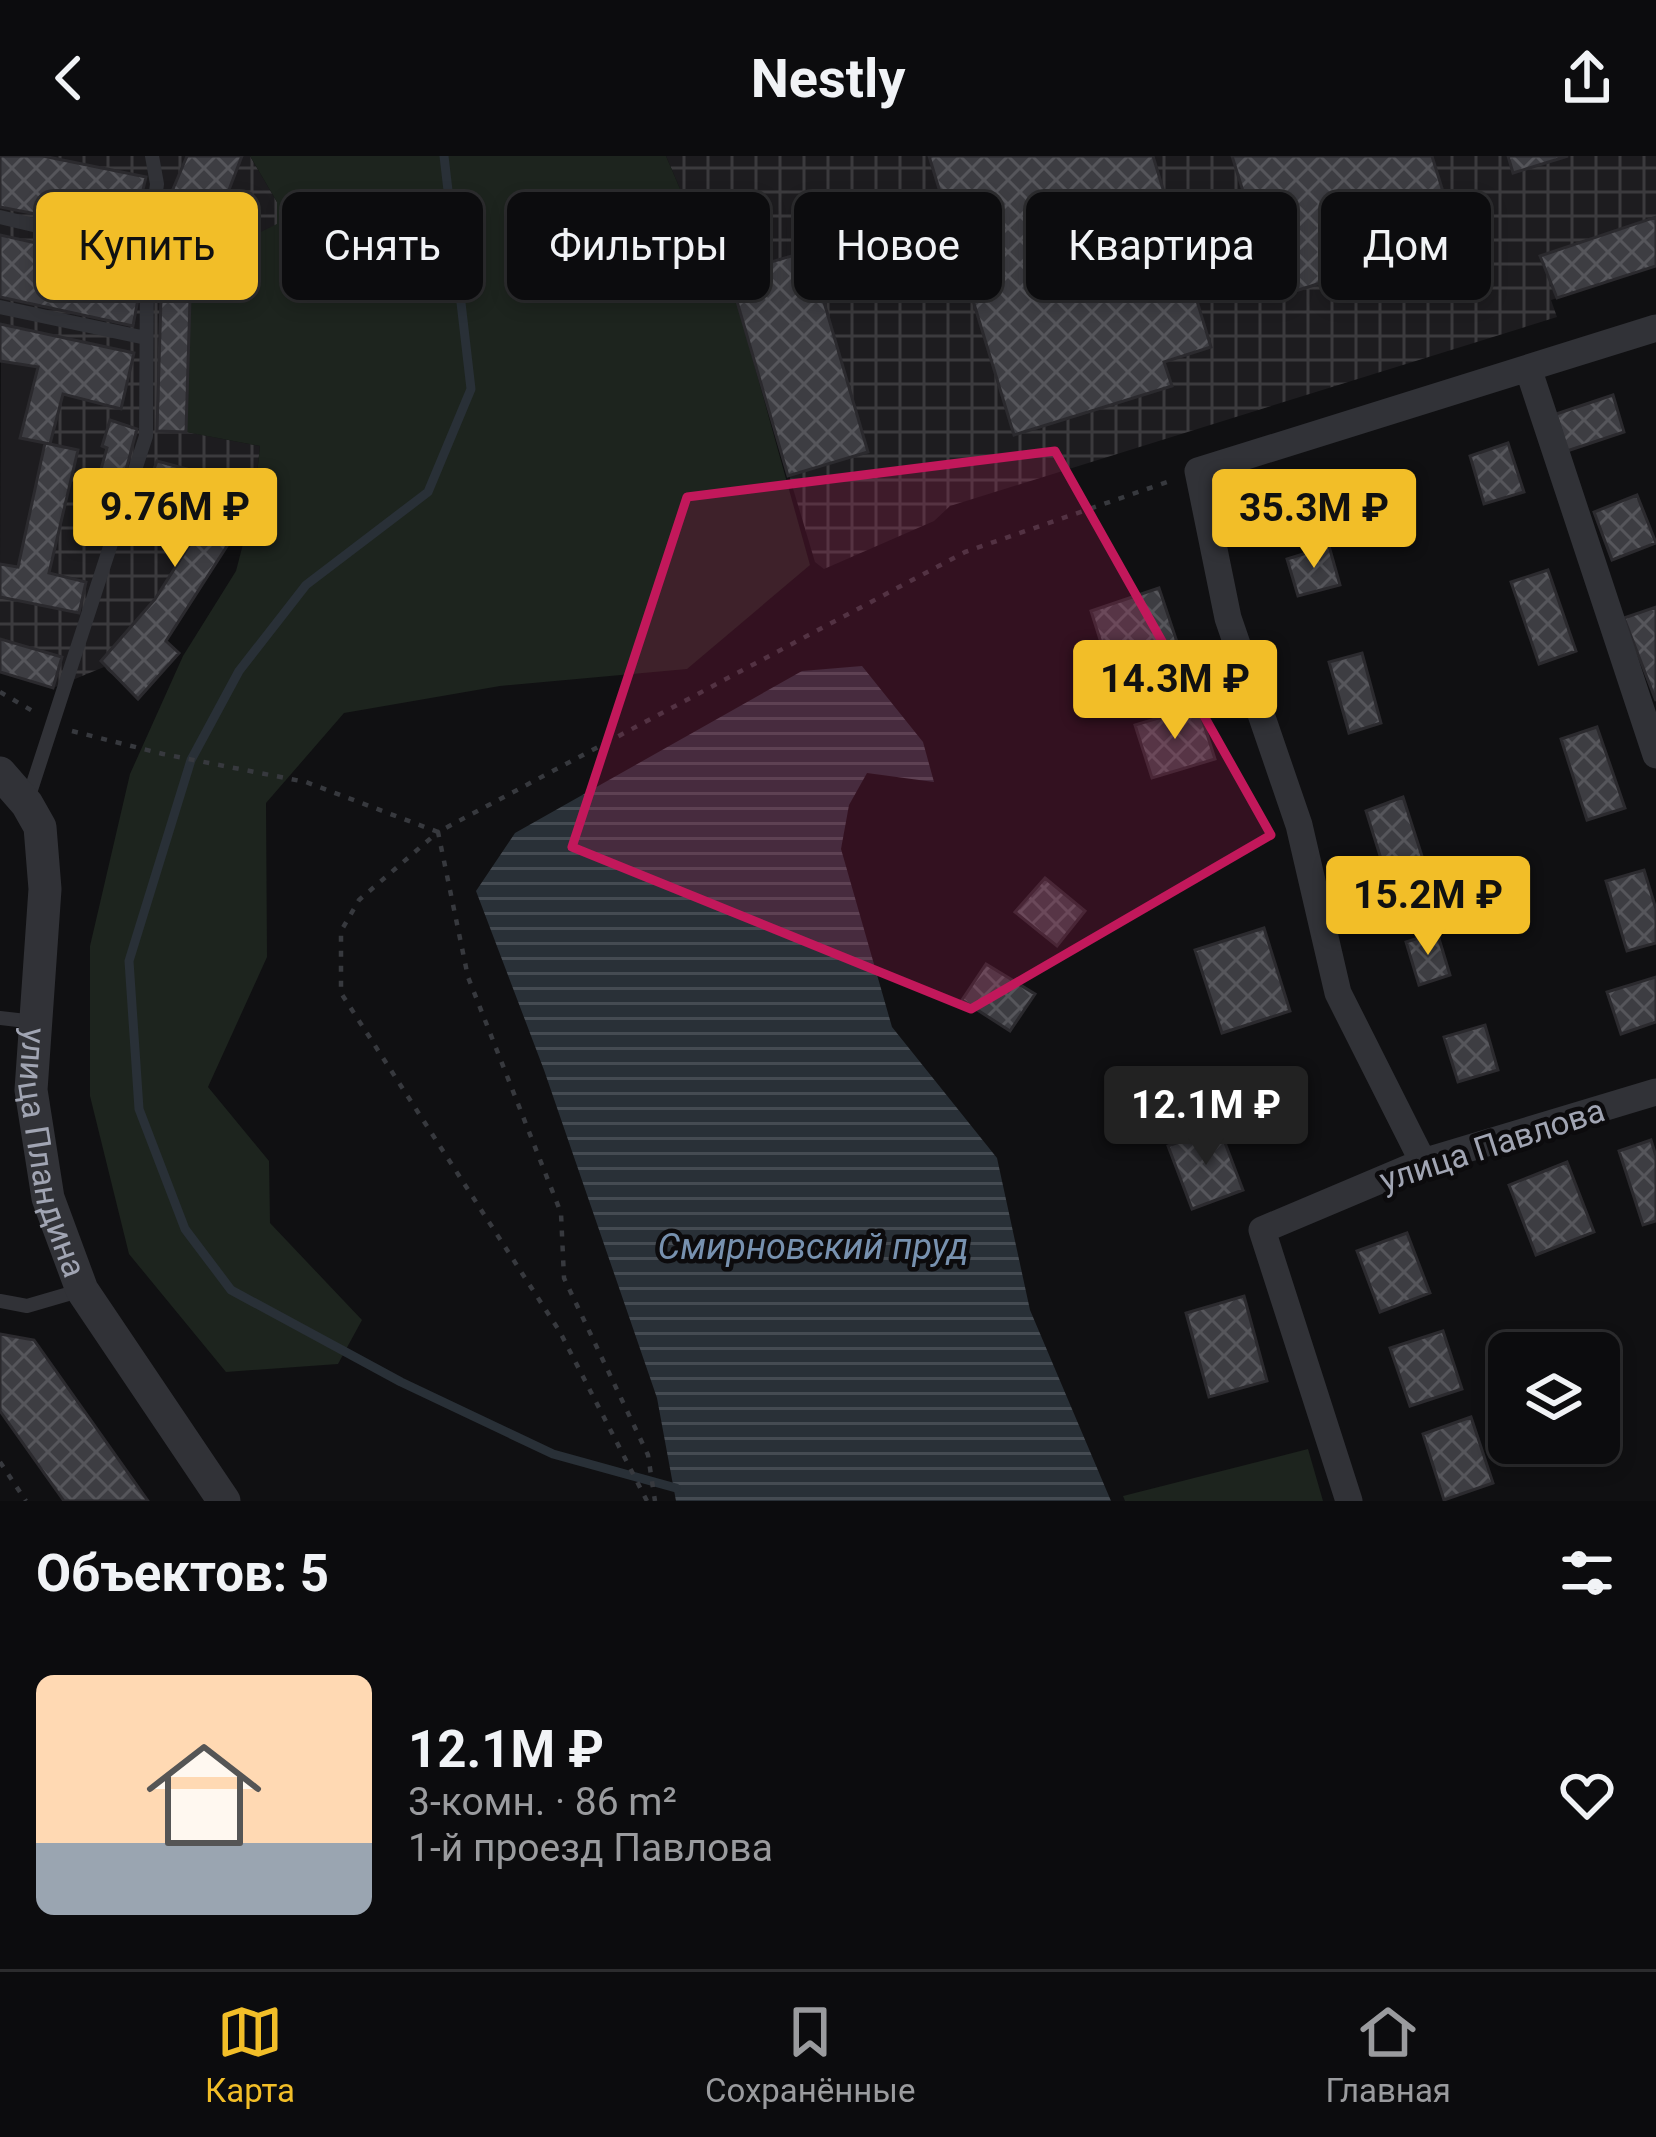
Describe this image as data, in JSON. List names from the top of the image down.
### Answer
{
  "streets": {
    "street": ["улица Павлова", "улица Пландина"]
  },
  "water": ["Смирновский пруд"],
  "page": {
    "header": "Nestly",
    "chip": [
      "Купить",
      "Снять",
      "Фильтры",
      "Новое",
      "Квартира",
      "Дом"
    ],
    "price": [
      "9.76M ₽",
      "35.3M ₽",
      "14.3M ₽",
      "15.2M ₽",
      "12.1M ₽"
    ],
    "heading": "Объектов: 5",
    "list": [
      {
        "name": "12.1M ₽",
        "note": "3-комн. · 86 m² · 1-й проезд Павлова"
      }
    ],
    "tabs": ["Карта", "Сохранённые", "Главная"]
  }
}
